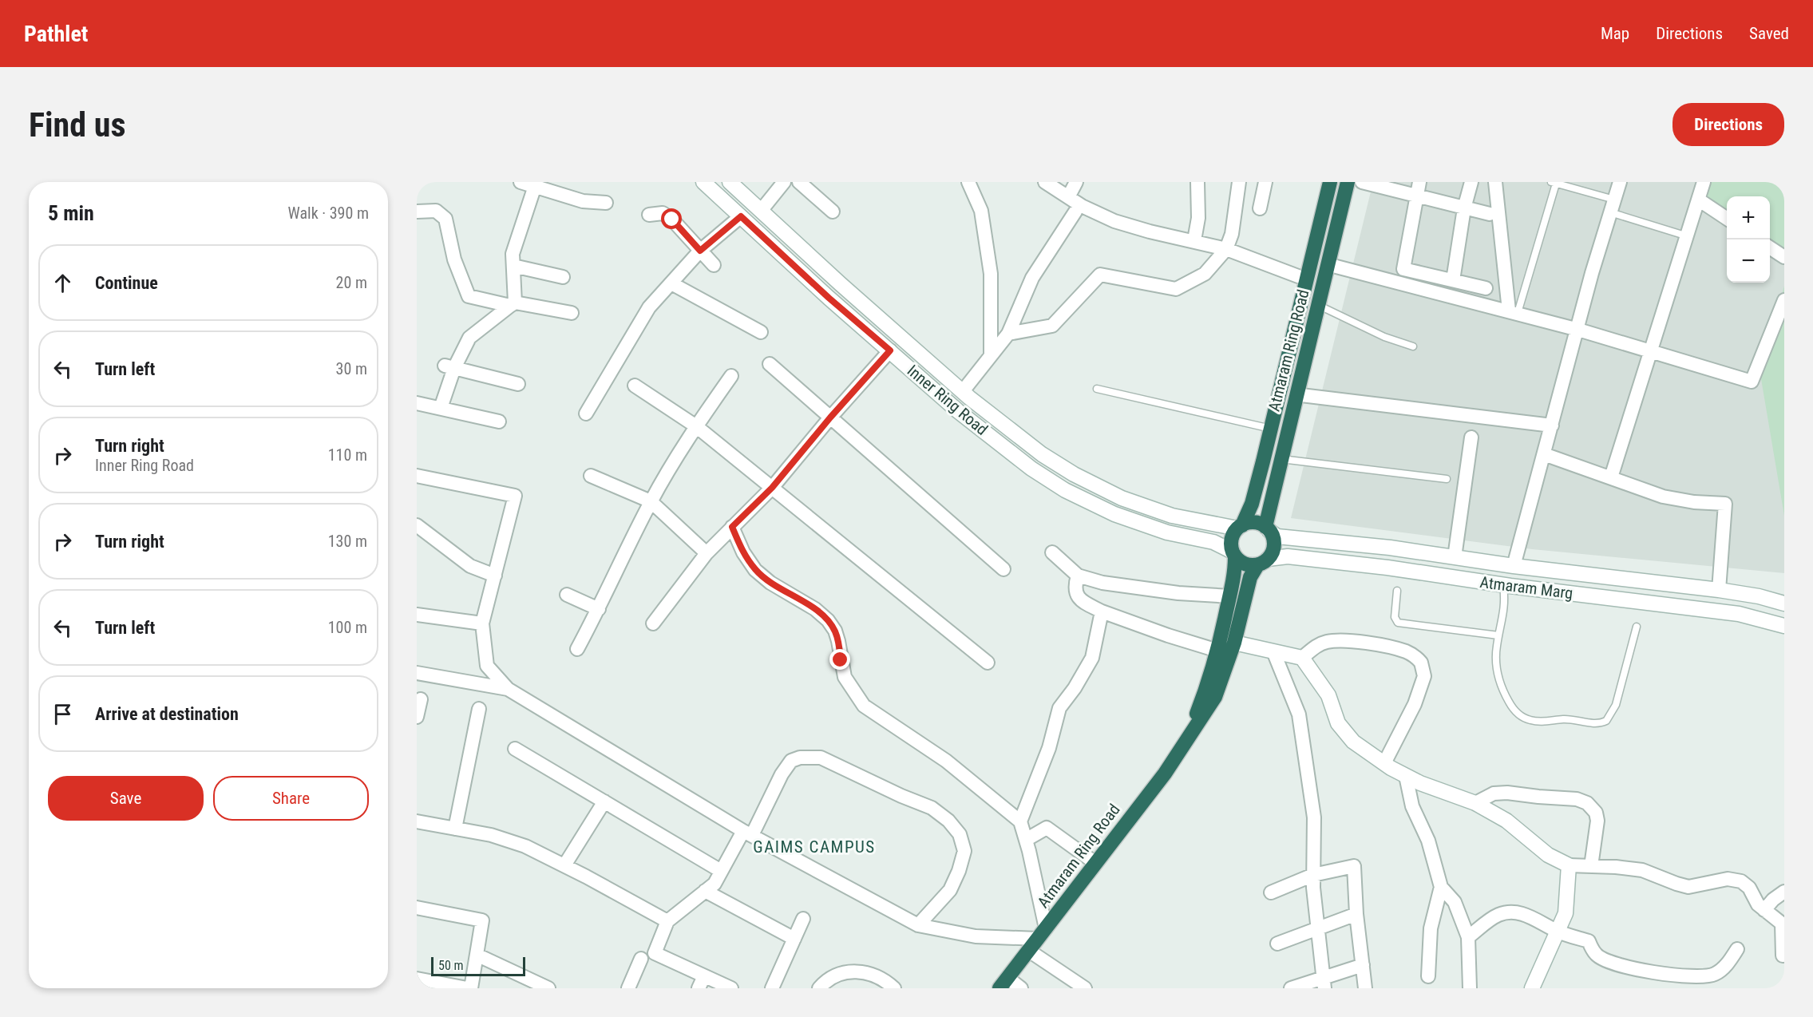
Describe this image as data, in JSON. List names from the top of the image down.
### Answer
{
  "streets": {
    "highway": ["Atmaram Ring Road"],
    "main road": ["Inner Ring Road", "Atmaram Marg"]
  },
  "crossings": [
    ["Atmaram Ring Road", "Inner Ring Road"],
    ["Atmaram Ring Road", "Atmaram Marg"],
    ["Inner Ring Road", "Atmaram Marg"]
  ],
  "districts": ["GAIMS CAMPUS"],
  "scale_bar": "50 m",
  "page": {
    "header": "Pathlet",
    "nav": ["Map", "Directions", "Saved"],
    "buttons": [
      "Directions",
      ["Save", "Share"]
    ],
    "title": "Find us",
    "heading": ["5 min", "Walk · 390 m"],
    "map_buttons": ["+", "−"],
    "list": [
      ["Continue", "20 m"],
      ["Turn left", "30 m"],
      ["Turn right", "Inner Ring Road", "110 m"],
      ["Turn right", "130 m"],
      ["Turn left", "100 m"],
      "Arrive at destination"
    ],
    "scale": "50 m"
  }
}
